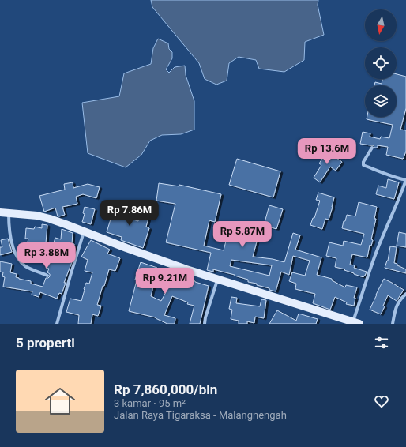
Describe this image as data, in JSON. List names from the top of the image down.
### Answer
{
  "north": "bottom",
  "page": {
    "price": [
      "Rp 13.6M",
      "Rp 7.86M",
      "Rp 5.87M",
      "Rp 3.88M",
      "Rp 9.21M"
    ],
    "heading": "5 properti",
    "list": [
      {
        "name": "Rp 7,860,000/bln",
        "note": "3 kamar · 95 m² · Jalan Raya Tigaraksa - Malangnengah"
      }
    ]
  }
}
